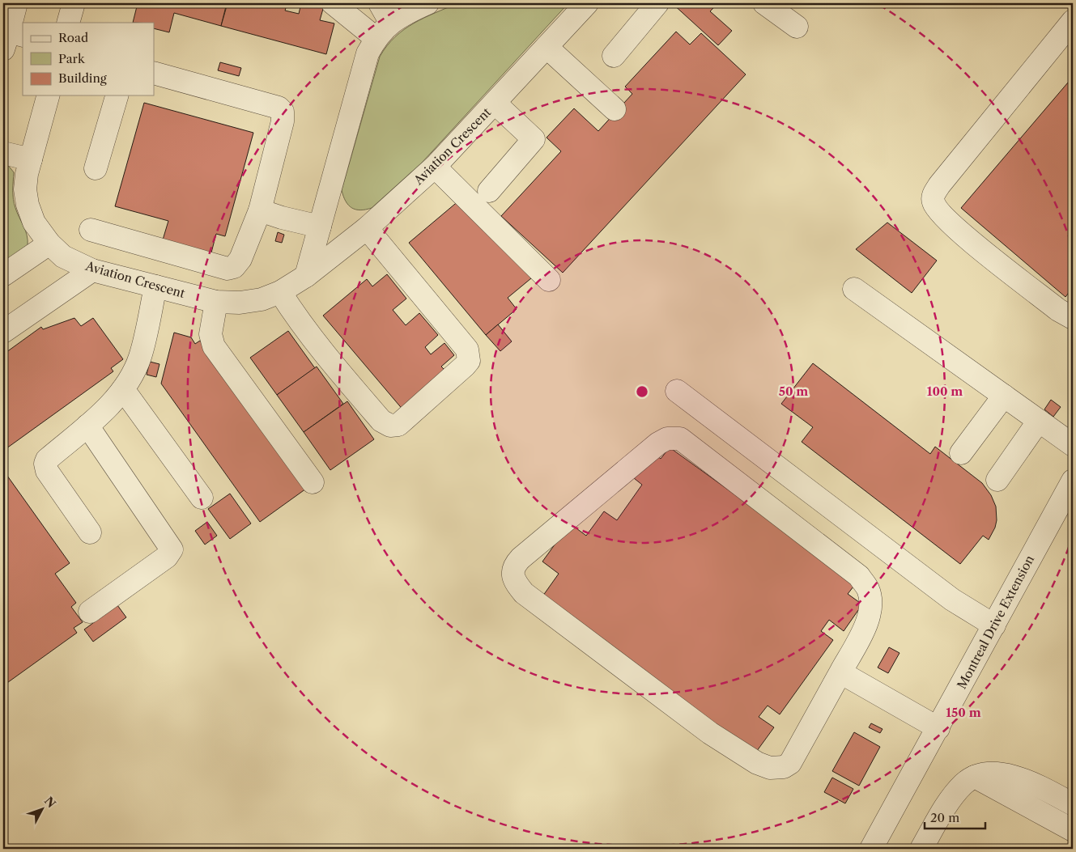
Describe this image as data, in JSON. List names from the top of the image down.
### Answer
{
  "streets": {
    "street": ["Aviation Crescent", "Montreal Drive Extension"]
  },
  "legend": ["Road", "Park", "Building"],
  "scale_bar": "20 m",
  "north": "top right",
  "rings": ["50 m", "100 m", "150 m"]
}
